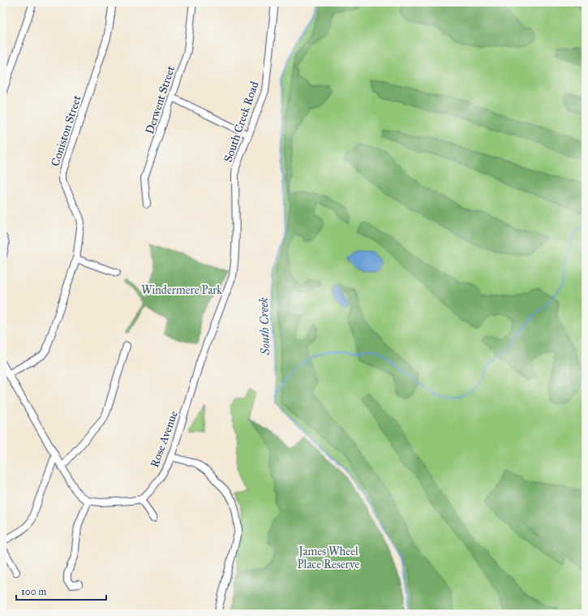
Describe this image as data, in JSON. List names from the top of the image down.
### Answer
{
  "streets": {
    "street": [
      "Derwent Street",
      "South Creek Road",
      "Coniston Street",
      "Rose Avenue"
    ]
  },
  "crossings": [
    ["South Creek Road", "Rose Avenue"]
  ],
  "water": ["South Creek"],
  "parks": ["Windermere Park", "James Wheel Place Reserve"],
  "scale_bar": "100 m"
}
